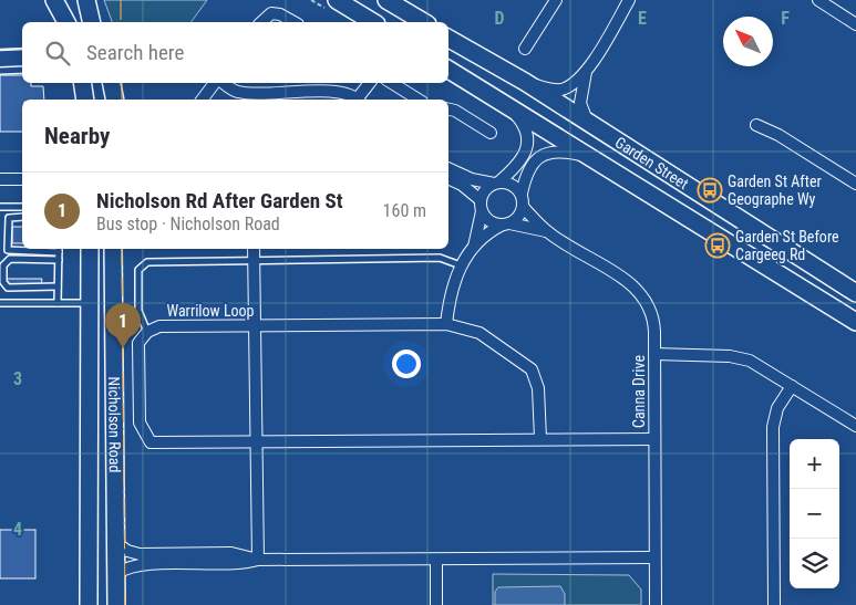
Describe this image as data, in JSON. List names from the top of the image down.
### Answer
{
  "streets": {
    "main road": ["Garden Street", "Nicholson Road"],
    "street": ["Warrilow Loop", "Canna Drive"]
  },
  "crossings": [
    ["Warrilow Loop", "Canna Drive"]
  ],
  "places": {
    "bus stop": ["Garden St After Geographe Wy", "Garden St Before Cargeeg Rd"]
  },
  "north": "top left",
  "page": {
    "search": "Search here",
    "heading": "Nearby",
    "list": [
      {
        "mark": "1",
        "name": "Nicholson Rd After Garden St",
        "note": "Bus stop · Nicholson Road",
        "value": "160 m"
      }
    ],
    "pins": "1",
    "map_buttons": ["+", "−"]
  },
  "grid": {
    "columns": ["D", "E", "F"],
    "rows": ["3", "4"]
  }
}
